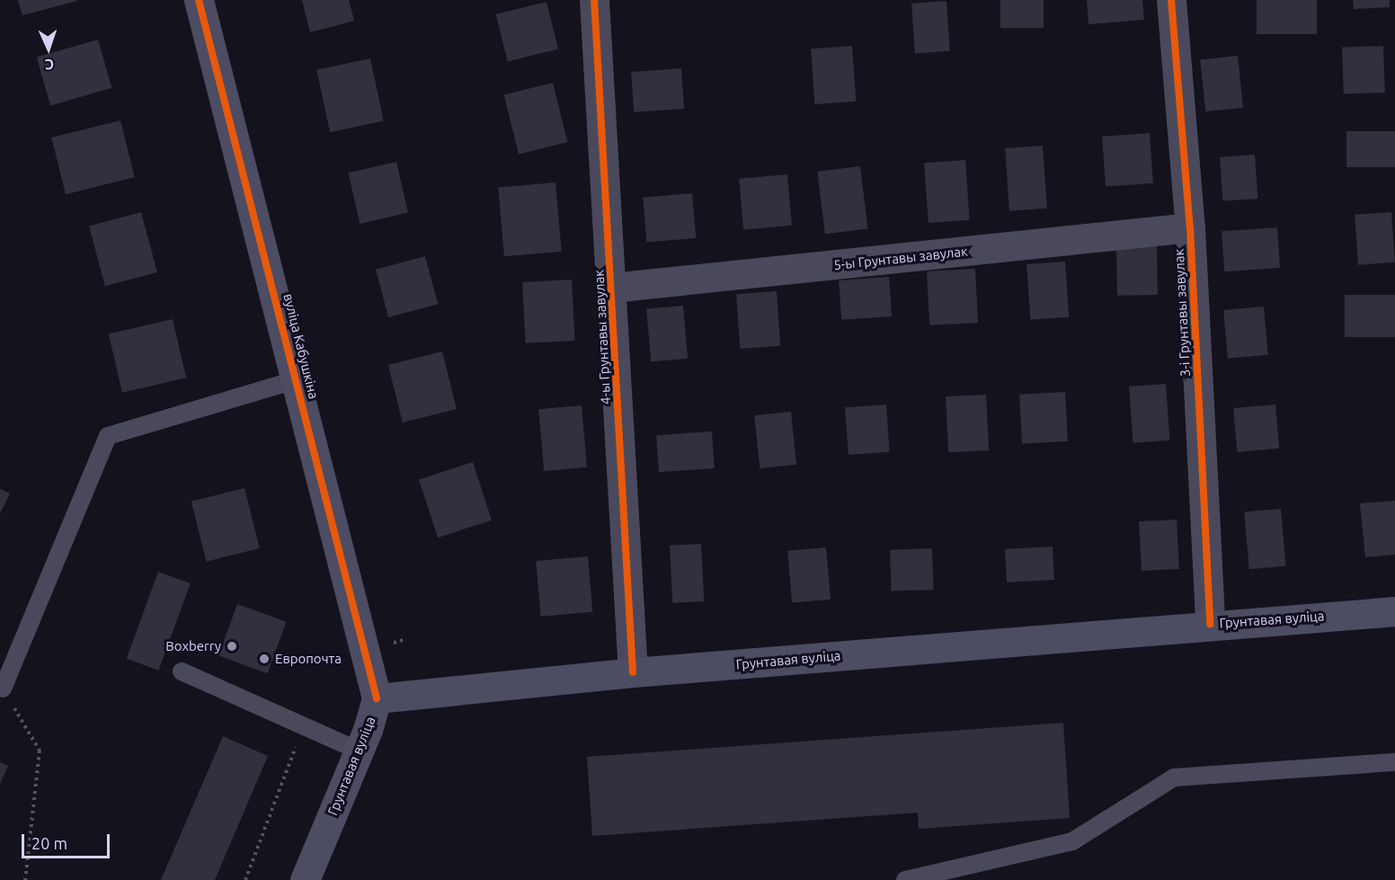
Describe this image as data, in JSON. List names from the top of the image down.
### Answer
{
  "streets": {
    "main road": ["вуліца Кабушкіна", "Грунтавая вуліца"],
    "street": ["5-ы Грунтавы завулак", "3-і Грунтавы завулак", "4-ы Грунтавы завулак"]
  },
  "crossings": [
    ["5-ы Грунтавы завулак", "3-і Грунтавы завулак"],
    ["5-ы Грунтавы завулак", "4-ы Грунтавы завулак"],
    ["3-і Грунтавы завулак", "Грунтавая вуліца"],
    ["4-ы Грунтавы завулак", "Грунтавая вуліца"],
    ["вуліца Кабушкіна", "Грунтавая вуліца"]
  ],
  "places": ["Boxberry", "Европочта"],
  "scale_bar": "20 m",
  "north": "bottom"
}
